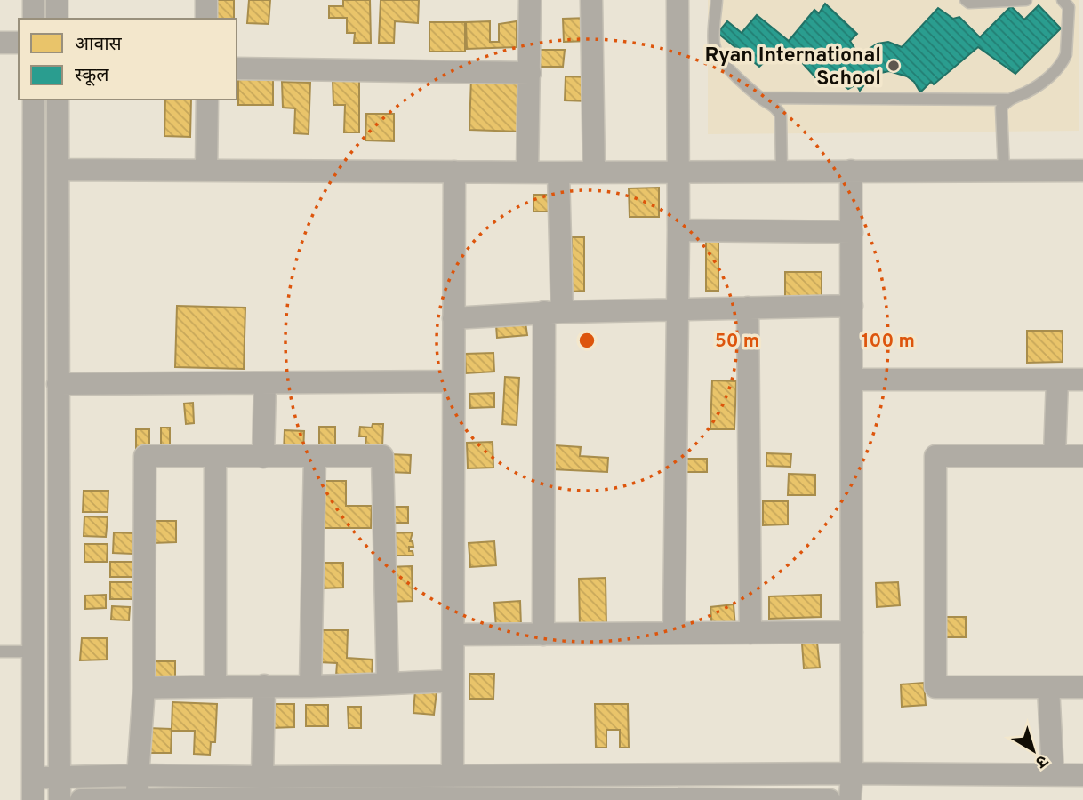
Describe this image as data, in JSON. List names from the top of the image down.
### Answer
{
  "places": ["Ryan International School"],
  "legend": ["आवास", "स्कूल"],
  "north": "bottom right",
  "rings": ["50 m", "100 m"]
}
